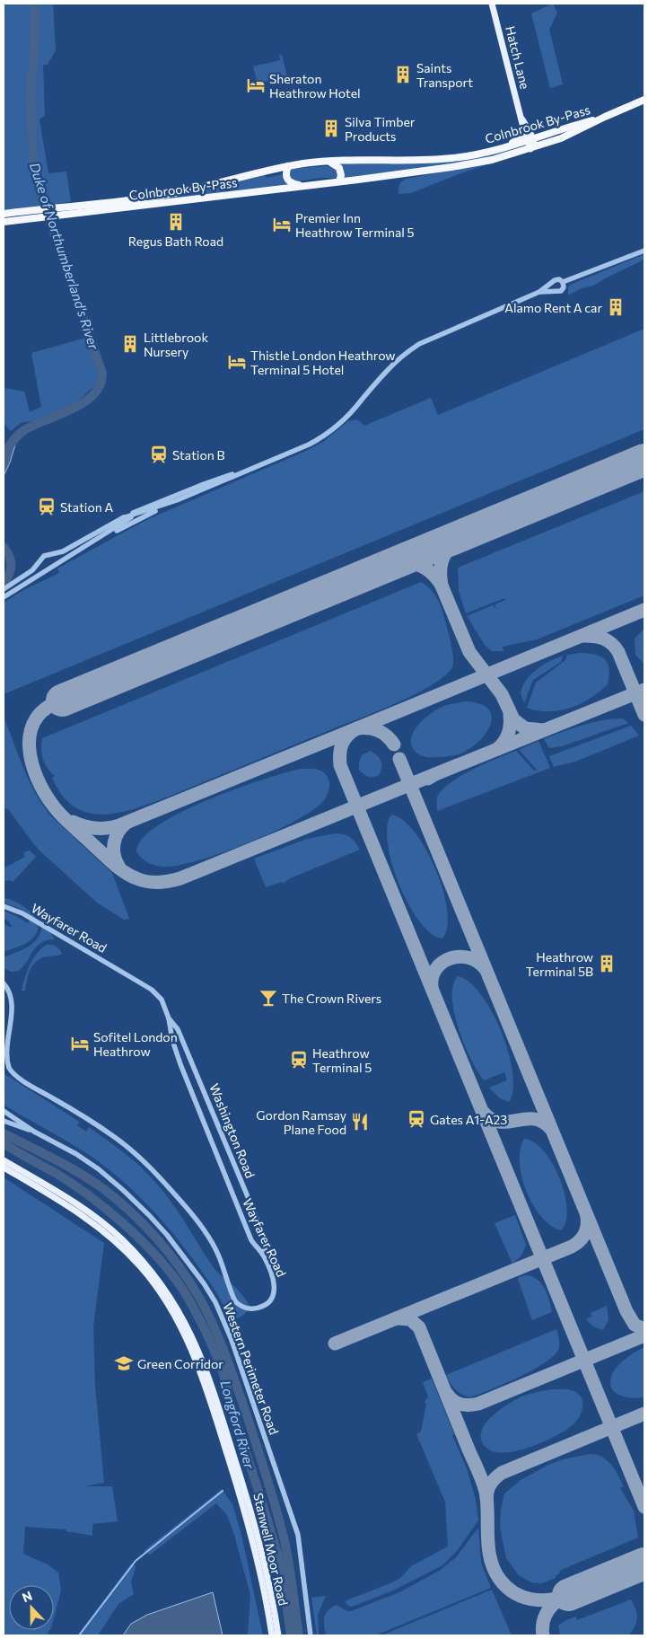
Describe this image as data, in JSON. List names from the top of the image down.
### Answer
{
  "streets": {
    "highway": ["Colnbrook By-Pass"],
    "main road": ["Hatch Lane", "Stanwell Moor Road"],
    "street": ["Wayfarer Road", "Washington Road", "Western Perimeter Road"]
  },
  "crossings": [
    ["Hatch Lane", "Colnbrook By-Pass"],
    ["Wayfarer Road", "Washington Road"]
  ],
  "water": ["Duke of Northumberland's River", "Longford River"],
  "places": {
    "building": [
      "Saints Transport",
      "Silva Timber Products",
      "Regus Bath Road",
      "Alamo Rent A car",
      "Littlebrook Nursery",
      "Heathrow Terminal 5B"
    ],
    "hotel": [
      "Sheraton Heathrow Hotel",
      "Premier Inn Heathrow Terminal 5",
      "Thistle London Heathrow Terminal 5 Hotel",
      "Sofitel London Heathrow"
    ],
    "station": [
      "Station B",
      "Station A",
      "Heathrow Terminal 5",
      "Gates A1-A23"
    ],
    "bar": ["The Crown Rivers"],
    "restaurant": ["Gordon Ramsay Plane Food"],
    "school or university": ["Green Corridor"]
  },
  "north": "top"
}
